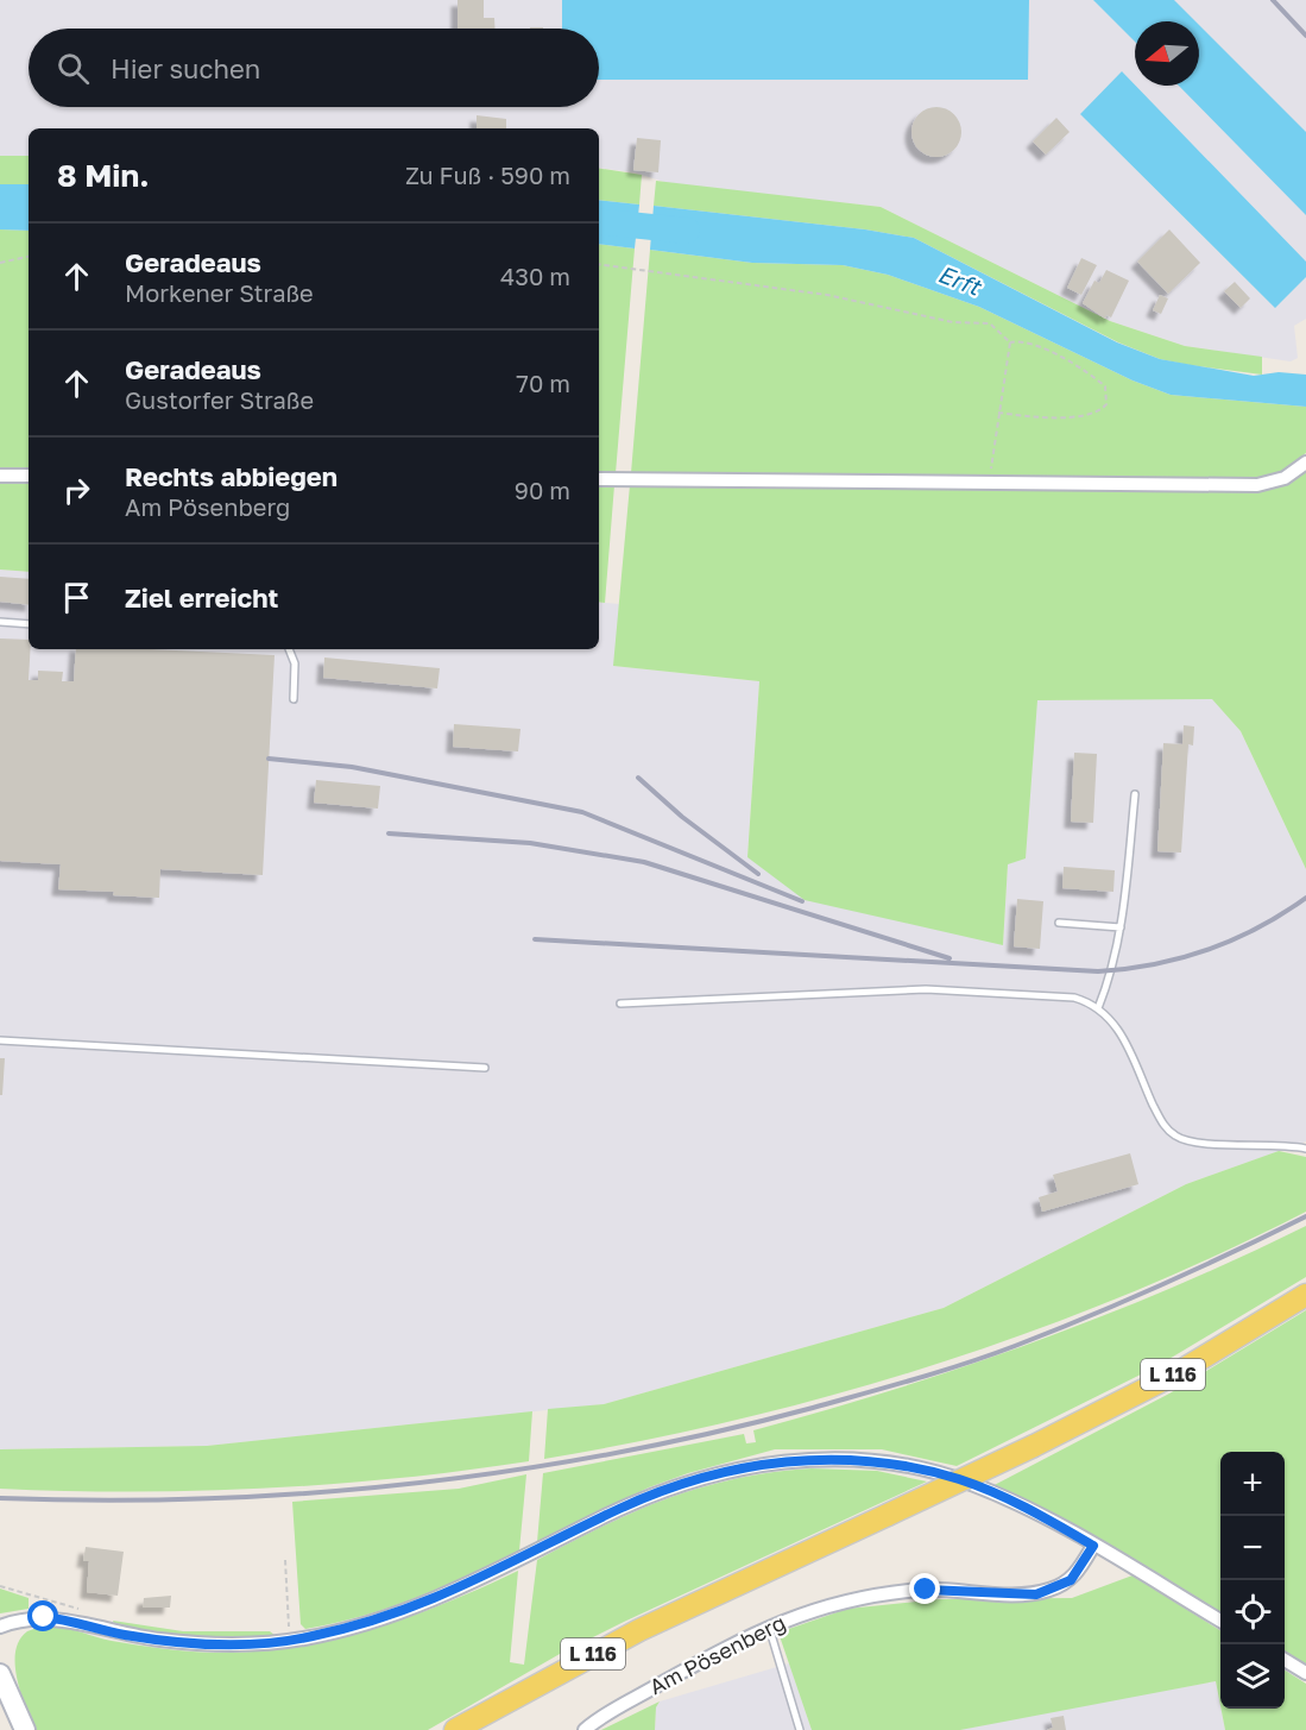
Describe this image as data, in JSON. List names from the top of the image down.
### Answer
{
  "streets": {
    "main road": ["L 116"],
    "street": ["Am Pösenberg"]
  },
  "water": ["Erft"],
  "north": "left",
  "page": {
    "search": "Hier suchen",
    "heading": ["8 Min.", "Zu Fuß · 590 m"],
    "list": [
      ["Geradeaus", "Morkener Straße", "430 m"],
      ["Geradeaus", "Gustorfer Straße", "70 m"],
      ["Rechts abbiegen", "Am Pösenberg", "90 m"],
      "Ziel erreicht"
    ],
    "map_buttons": ["+", "−"]
  }
}
